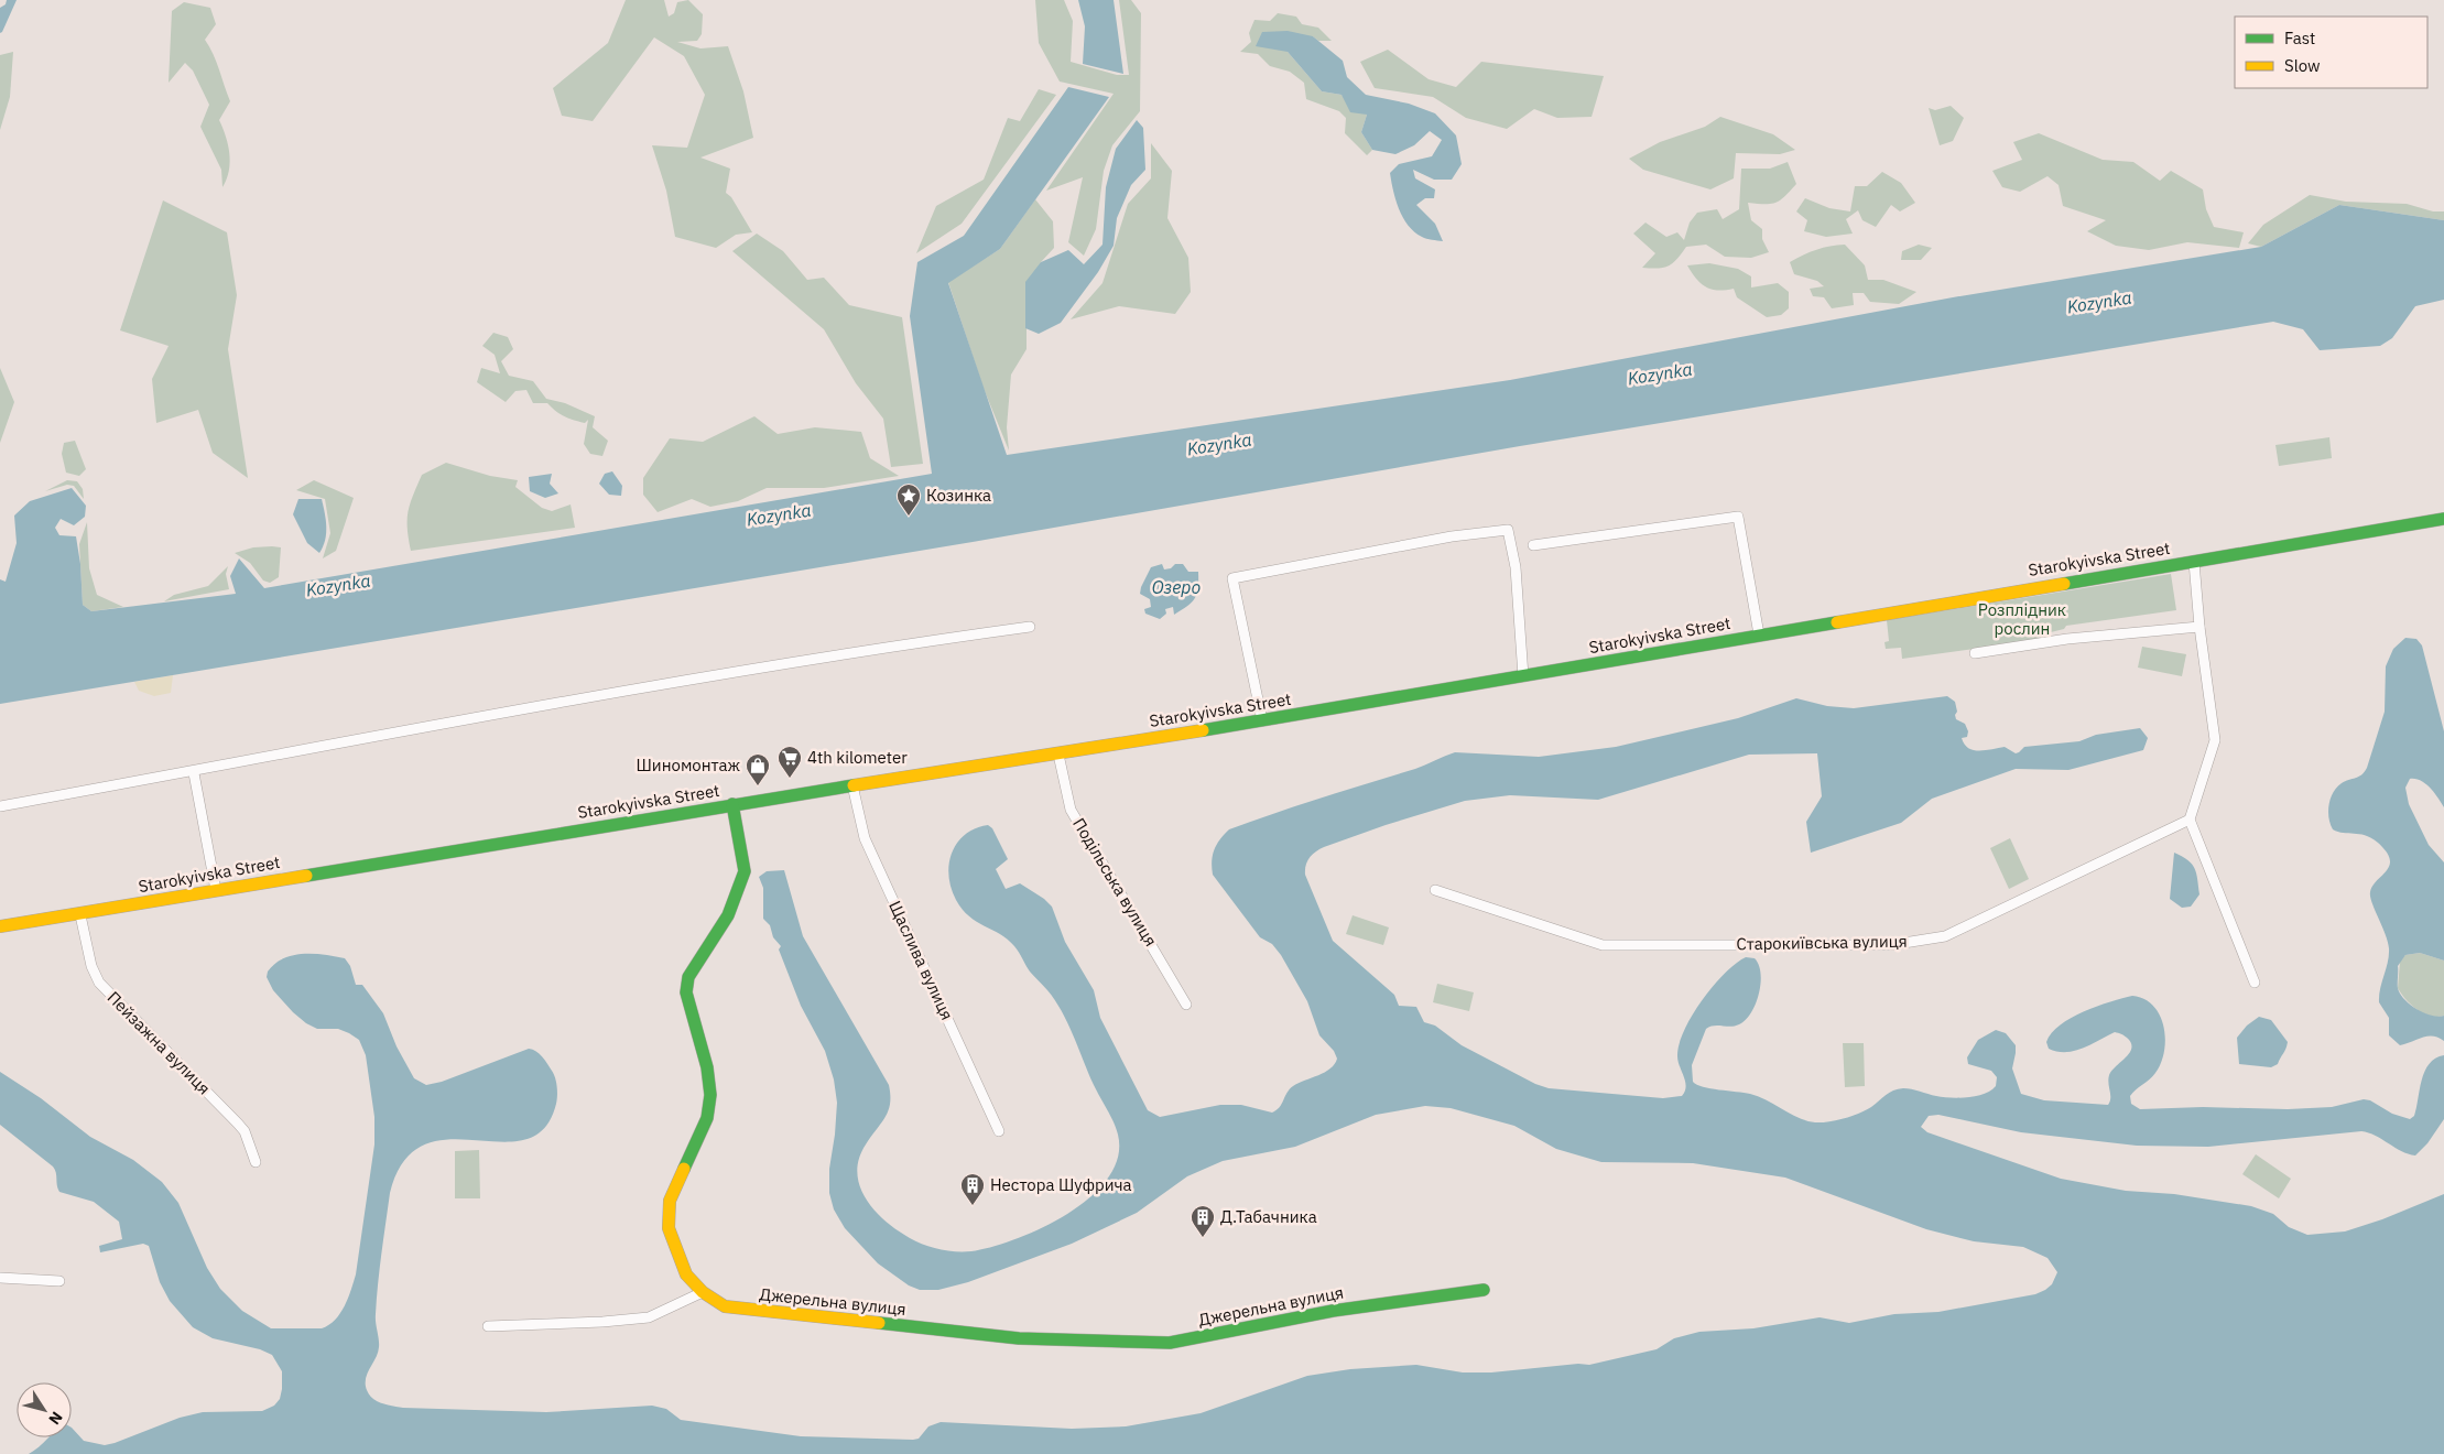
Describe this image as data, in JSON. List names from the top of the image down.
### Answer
{
  "streets": {
    "street": [
      "Starokyivska Street",
      "Подільська вулиця",
      "Старокиївська вулиця",
      "Щаслива вулиця",
      "Пейзажна вулиця",
      "Джерельна вулиця"
    ]
  },
  "crossings": [
    ["Starokyivska Street", "Подільська вулиця"],
    ["Starokyivska Street", "Щаслива вулиця"],
    ["Starokyivska Street", "Пейзажна вулиця"],
    ["Starokyivska Street", "Джерельна вулиця"]
  ],
  "water": ["Kozynka", "Озеро"],
  "parks": ["Розплідник рослин"],
  "places": {
    "place": ["Козинка"],
    "supermarket": ["4th kilometer"],
    "shop": ["Шиномонтаж"],
    "building": ["Нестора Шуфрича", "Д.Табачника"]
  },
  "legend": ["Fast", "Slow"],
  "north": "bottom right"
}
